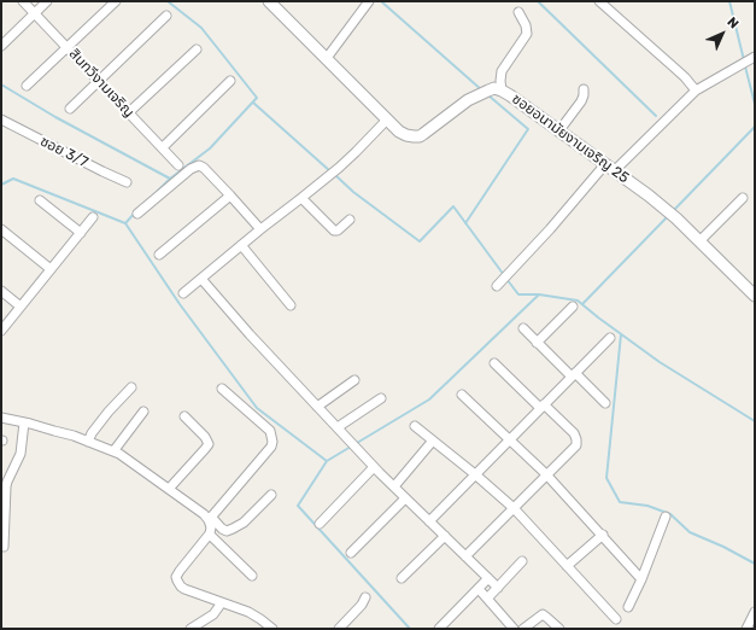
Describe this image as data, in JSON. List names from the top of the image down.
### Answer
{
  "streets": {
    "street": ["สินทวีงามเจริญ", "ซอยอนามัยงามเจริญ 25", "ซอย 3/7"]
  },
  "north": "top right"
}
